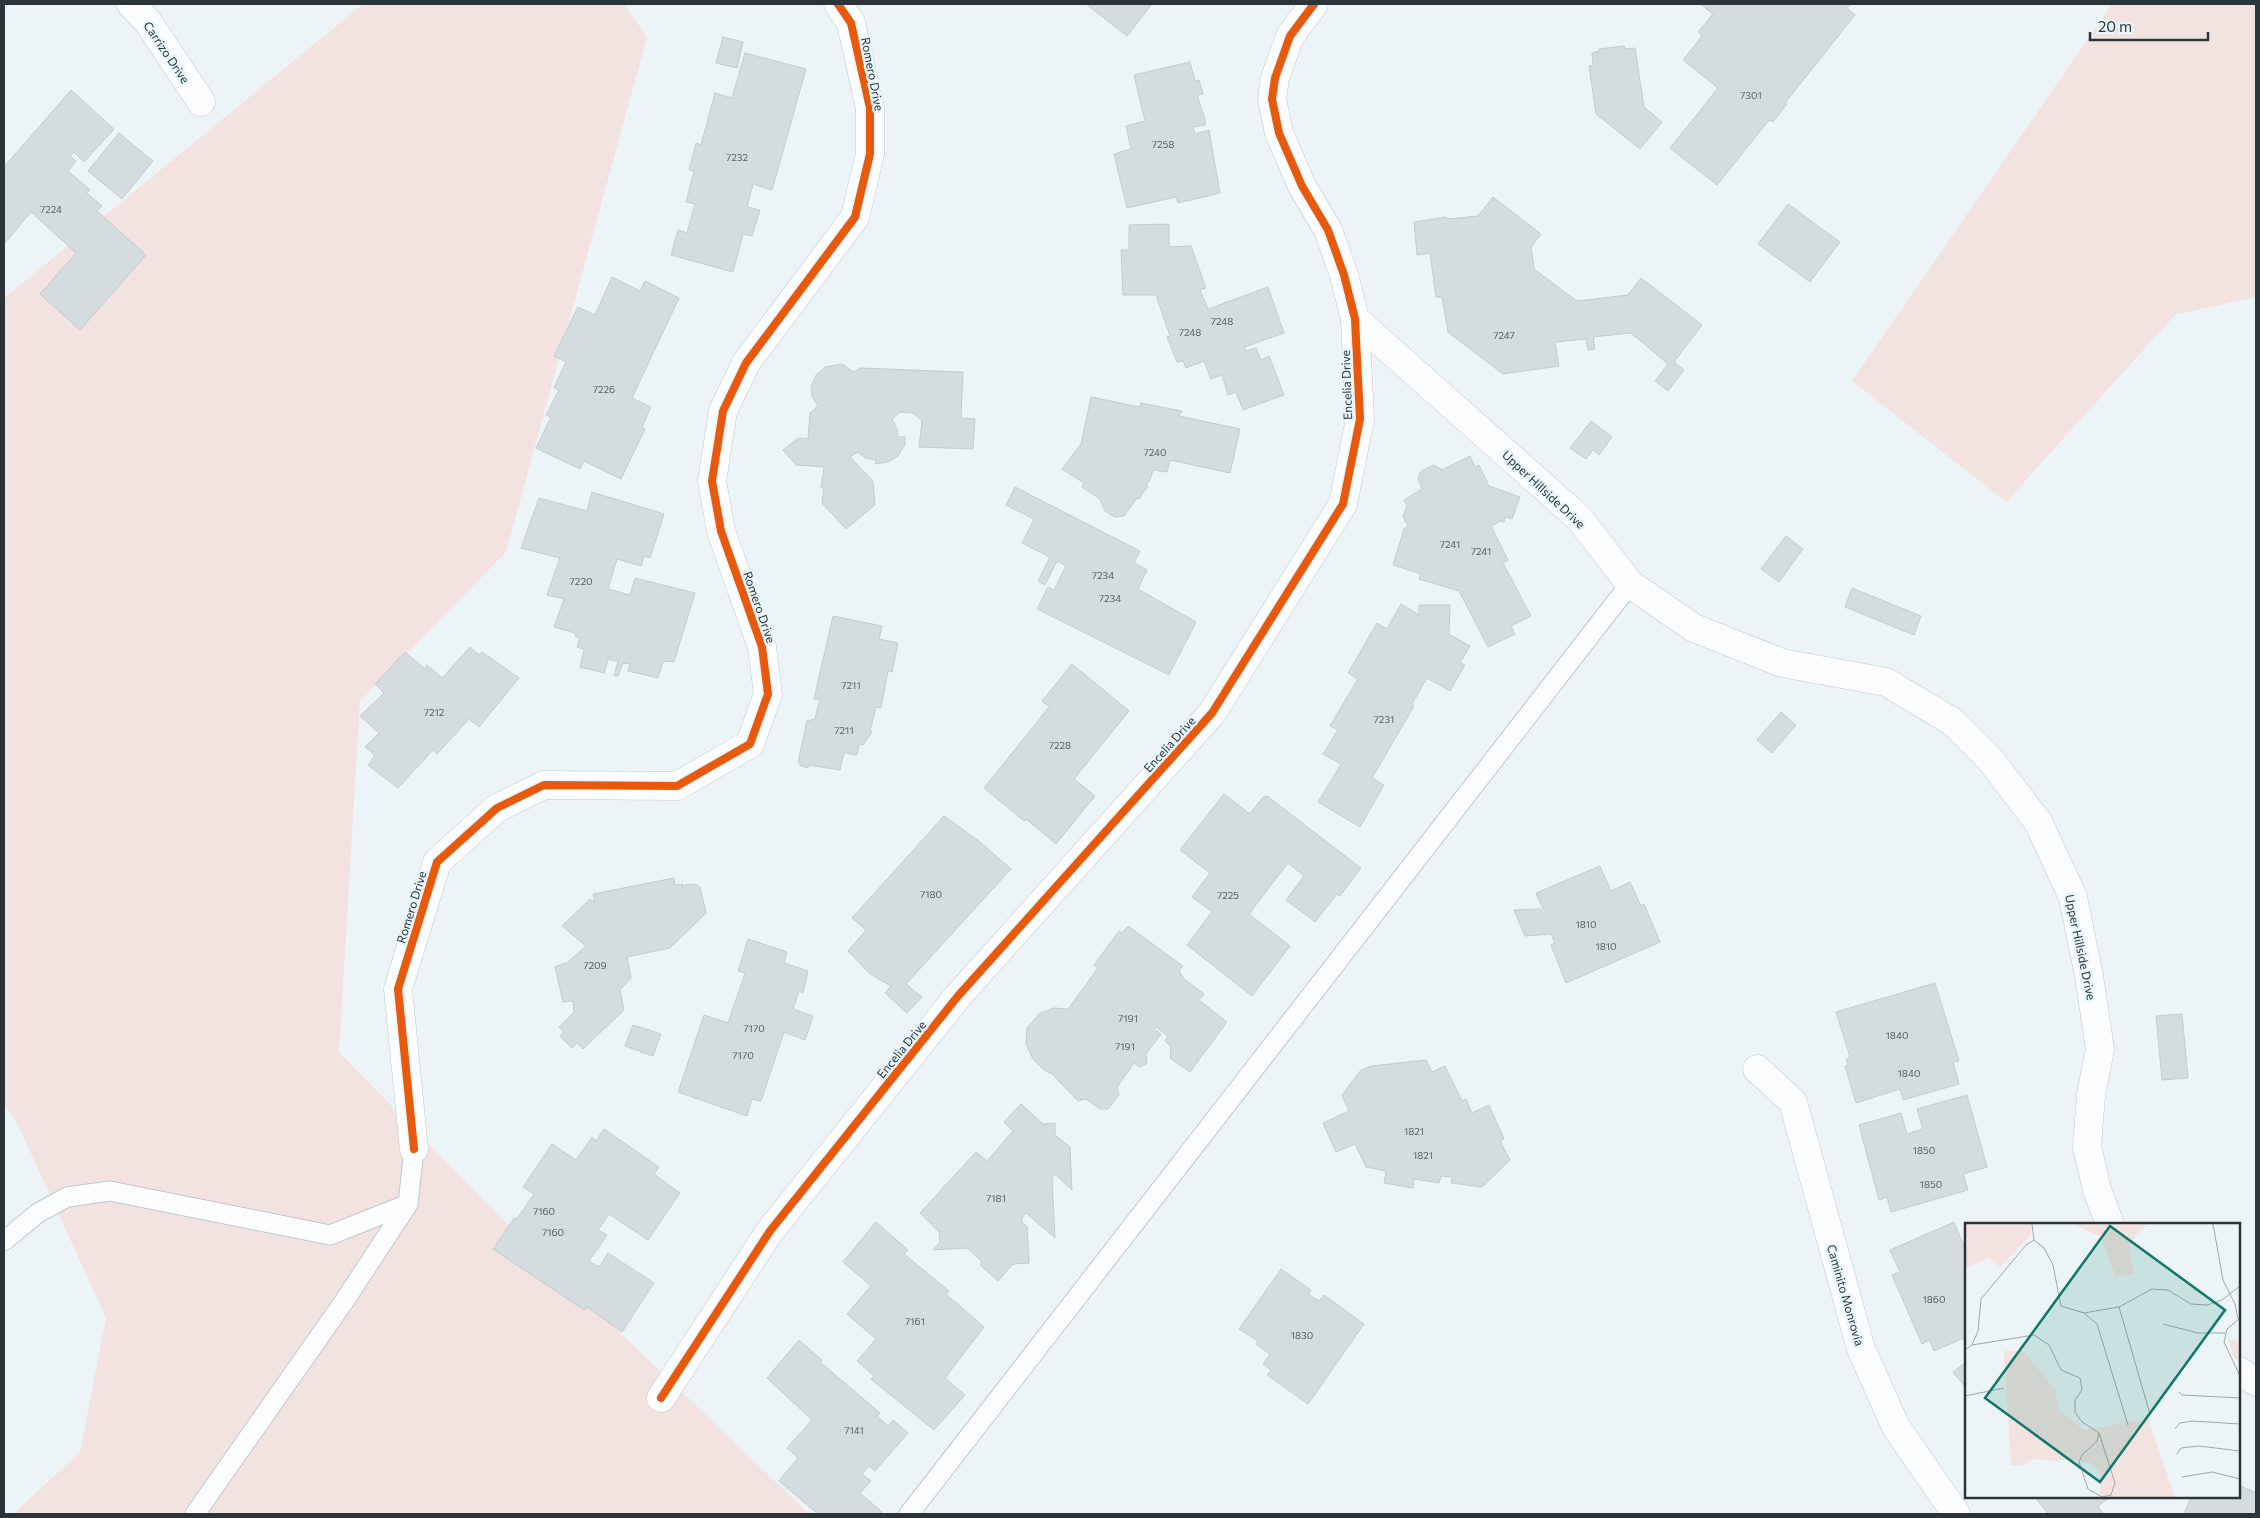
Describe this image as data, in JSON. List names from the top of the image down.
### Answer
{
  "streets": {
    "street": [
      "Carrizo Drive",
      "Romero Drive",
      "Encelia Drive",
      "Upper Hillside Drive",
      "Caminito Monrovia"
    ]
  },
  "crossings": [
    ["Encelia Drive", "Upper Hillside Drive"]
  ],
  "house_numbers": [
    "7301",
    "7258",
    "7232",
    "7224",
    "7248",
    "7248",
    "7247",
    "7226",
    "7240",
    "7241",
    "7241",
    "7234",
    "7220",
    "7234",
    "7211",
    "7212",
    "7231",
    "7211",
    "7228",
    "7180",
    "7225",
    "1810",
    "1810",
    "7209",
    "7191",
    "7170",
    "1840",
    "7191",
    "7170",
    "1840",
    "1821",
    "1850",
    "1821",
    "1850",
    "7181",
    "7160",
    "7160",
    "1860",
    "7161",
    "1830",
    "7141"
  ],
  "scale_bar": "20 m"
}
